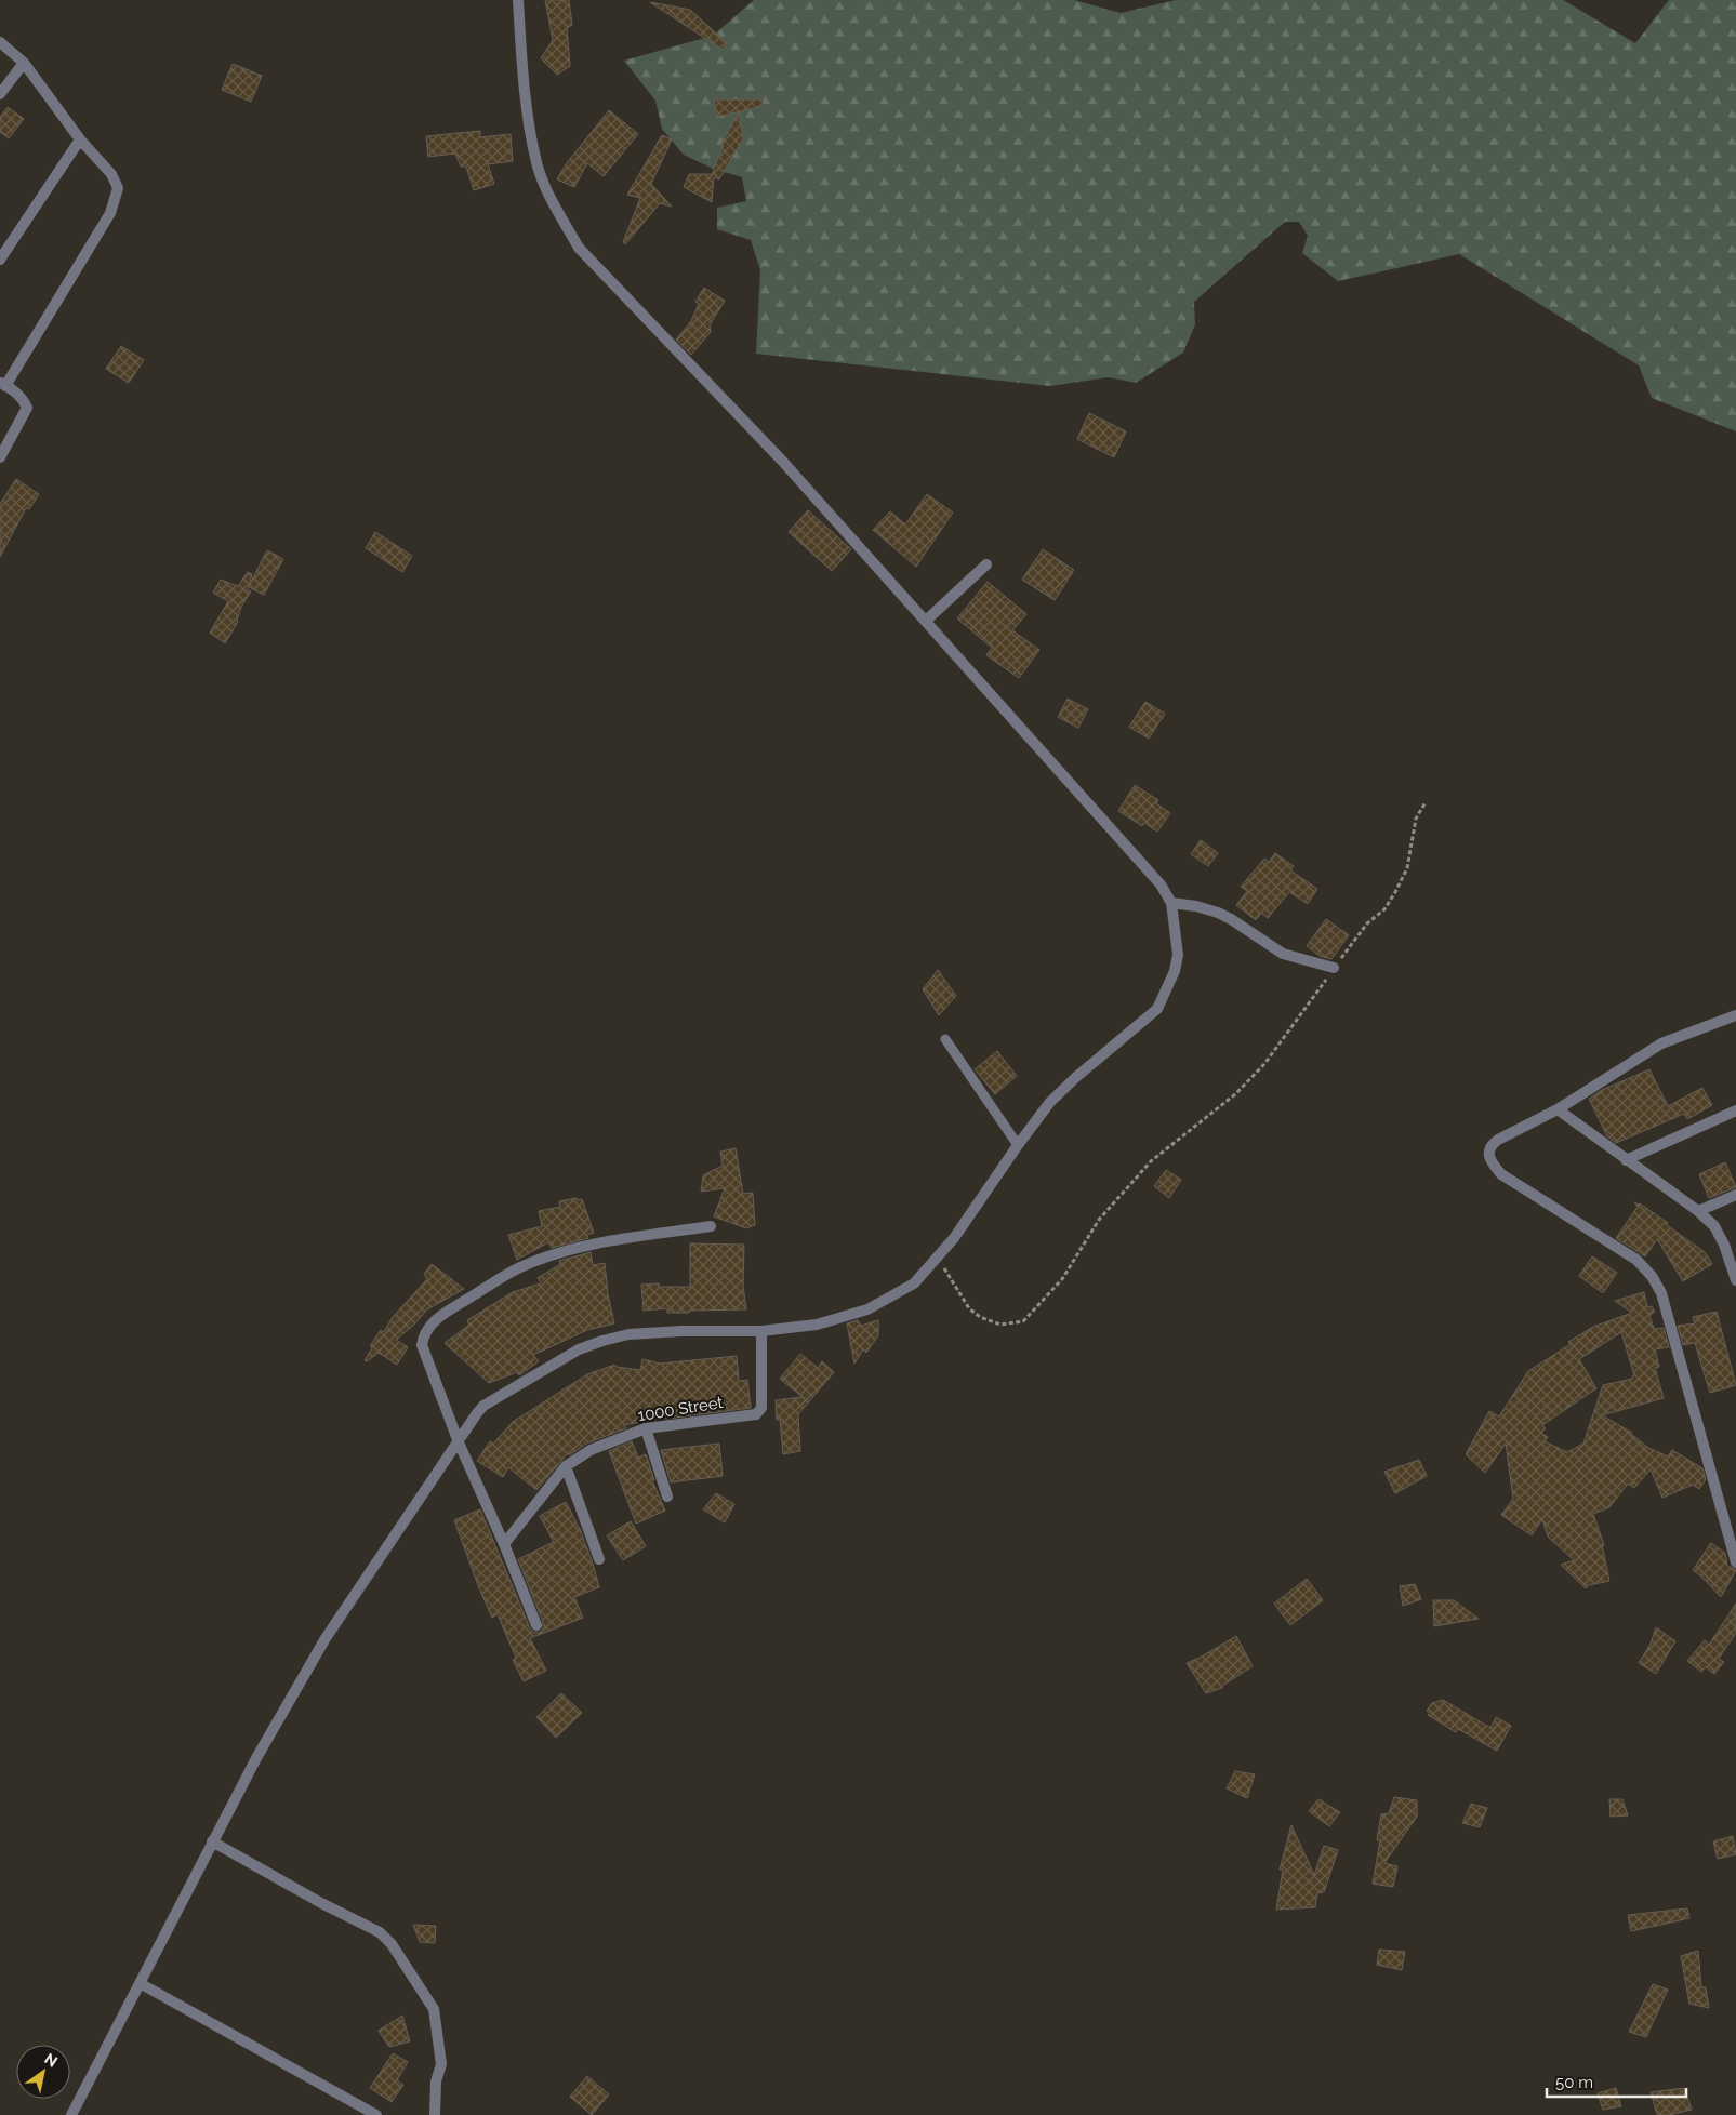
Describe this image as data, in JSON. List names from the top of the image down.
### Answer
{
  "streets": {
    "street": ["1000 Street"]
  },
  "scale_bar": "50 m",
  "north": "top right"
}
